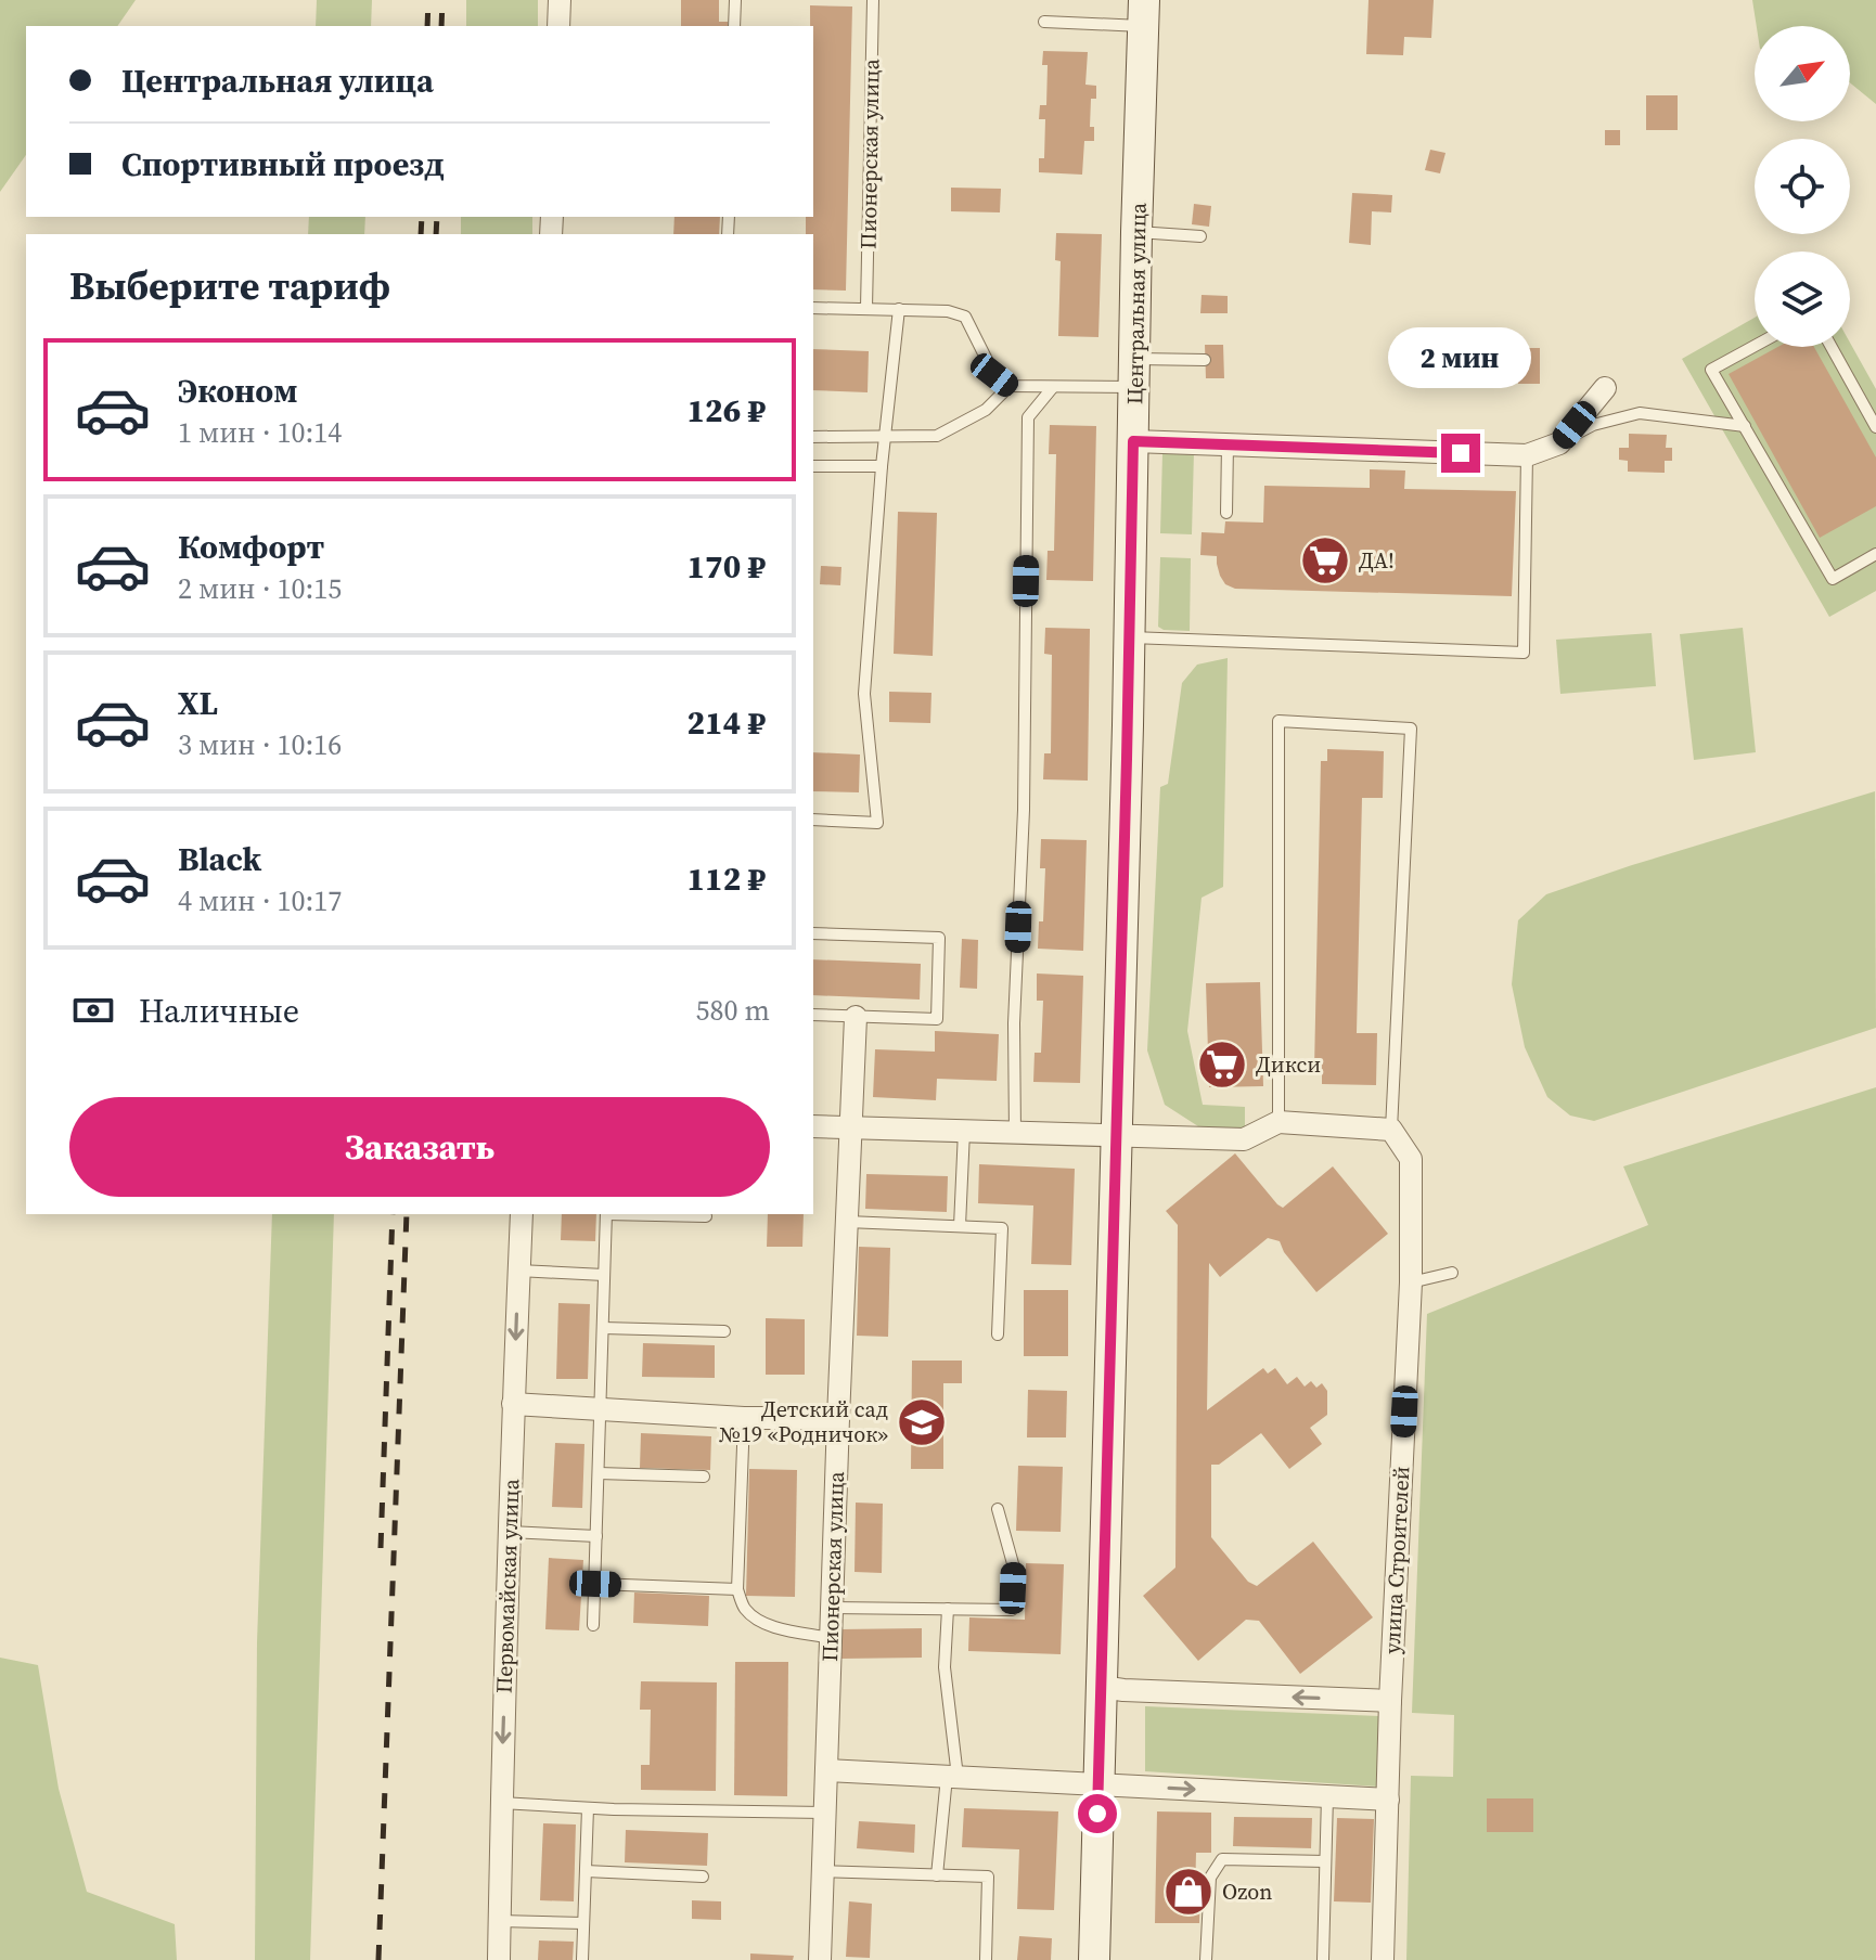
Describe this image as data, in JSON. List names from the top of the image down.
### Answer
{
  "streets": {
    "main road": ["Центральная улица"],
    "street": ["Пионерская улица", "улица Строителей", "Первомайская улица"]
  },
  "one_way": ["Первомайская улица"],
  "places": {
    "supermarket": ["ДА!", "Дикси"],
    "school or university": ["Детский сад №19 «Родничок»"],
    "shop": ["Ozon"]
  },
  "north": "top right",
  "page": {
    "banner": ["Центральная улица", "Спортивный проезд"],
    "heading": "Выберите тариф",
    "bubble": "2 мин",
    "list": [
      {
        "name": "Эконом",
        "note": "1 мин · 10:14",
        "value": "126 ₽"
      },
      {
        "name": "Комфорт",
        "note": "2 мин · 10:15",
        "value": "170 ₽"
      },
      {
        "name": "XL",
        "note": "3 мин · 10:16",
        "value": "214 ₽"
      },
      {
        "name": "Black",
        "note": "4 мин · 10:17",
        "value": "112 ₽"
      }
    ],
    "pay": ["Наличные", "580 m"],
    "buttons": "Заказать"
  }
}
